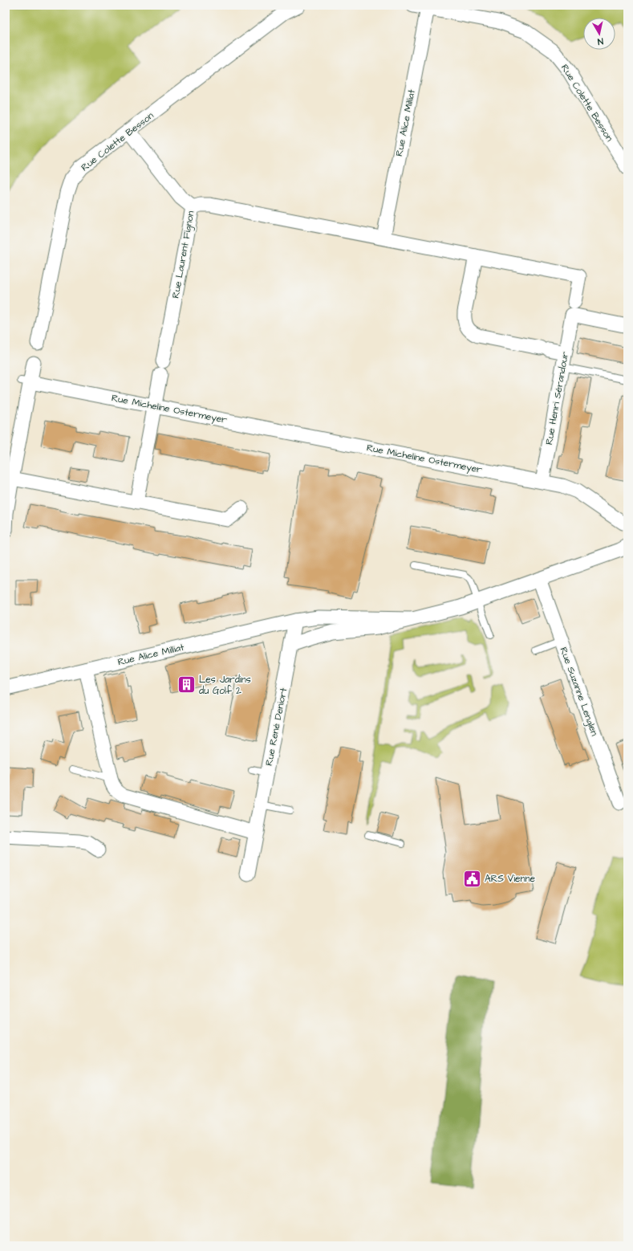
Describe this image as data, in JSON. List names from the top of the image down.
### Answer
{
  "streets": {
    "street": [
      "Rue Colette Besson",
      "Rue Alice Milliat",
      "Rue Laurent Fignon",
      "Rue Henri Sérandour",
      "Rue Micheline Ostermeyer",
      "Rue Suzanne Lenglen",
      "Rue René Deniort"
    ]
  },
  "crossings": [
    ["Rue Colette Besson", "Rue Alice Milliat"],
    ["Rue Colette Besson", "Rue Laurent Fignon"],
    ["Rue Alice Milliat", "Rue René Deniort"],
    ["Rue Laurent Fignon", "Rue Micheline Ostermeyer"],
    ["Rue Henri Sérandour", "Rue Micheline Ostermeyer"]
  ],
  "places": {
    "building": ["Les Jardins du Golf 2"],
    "public building": ["ARS Vienne"]
  },
  "north": "bottom"
}
